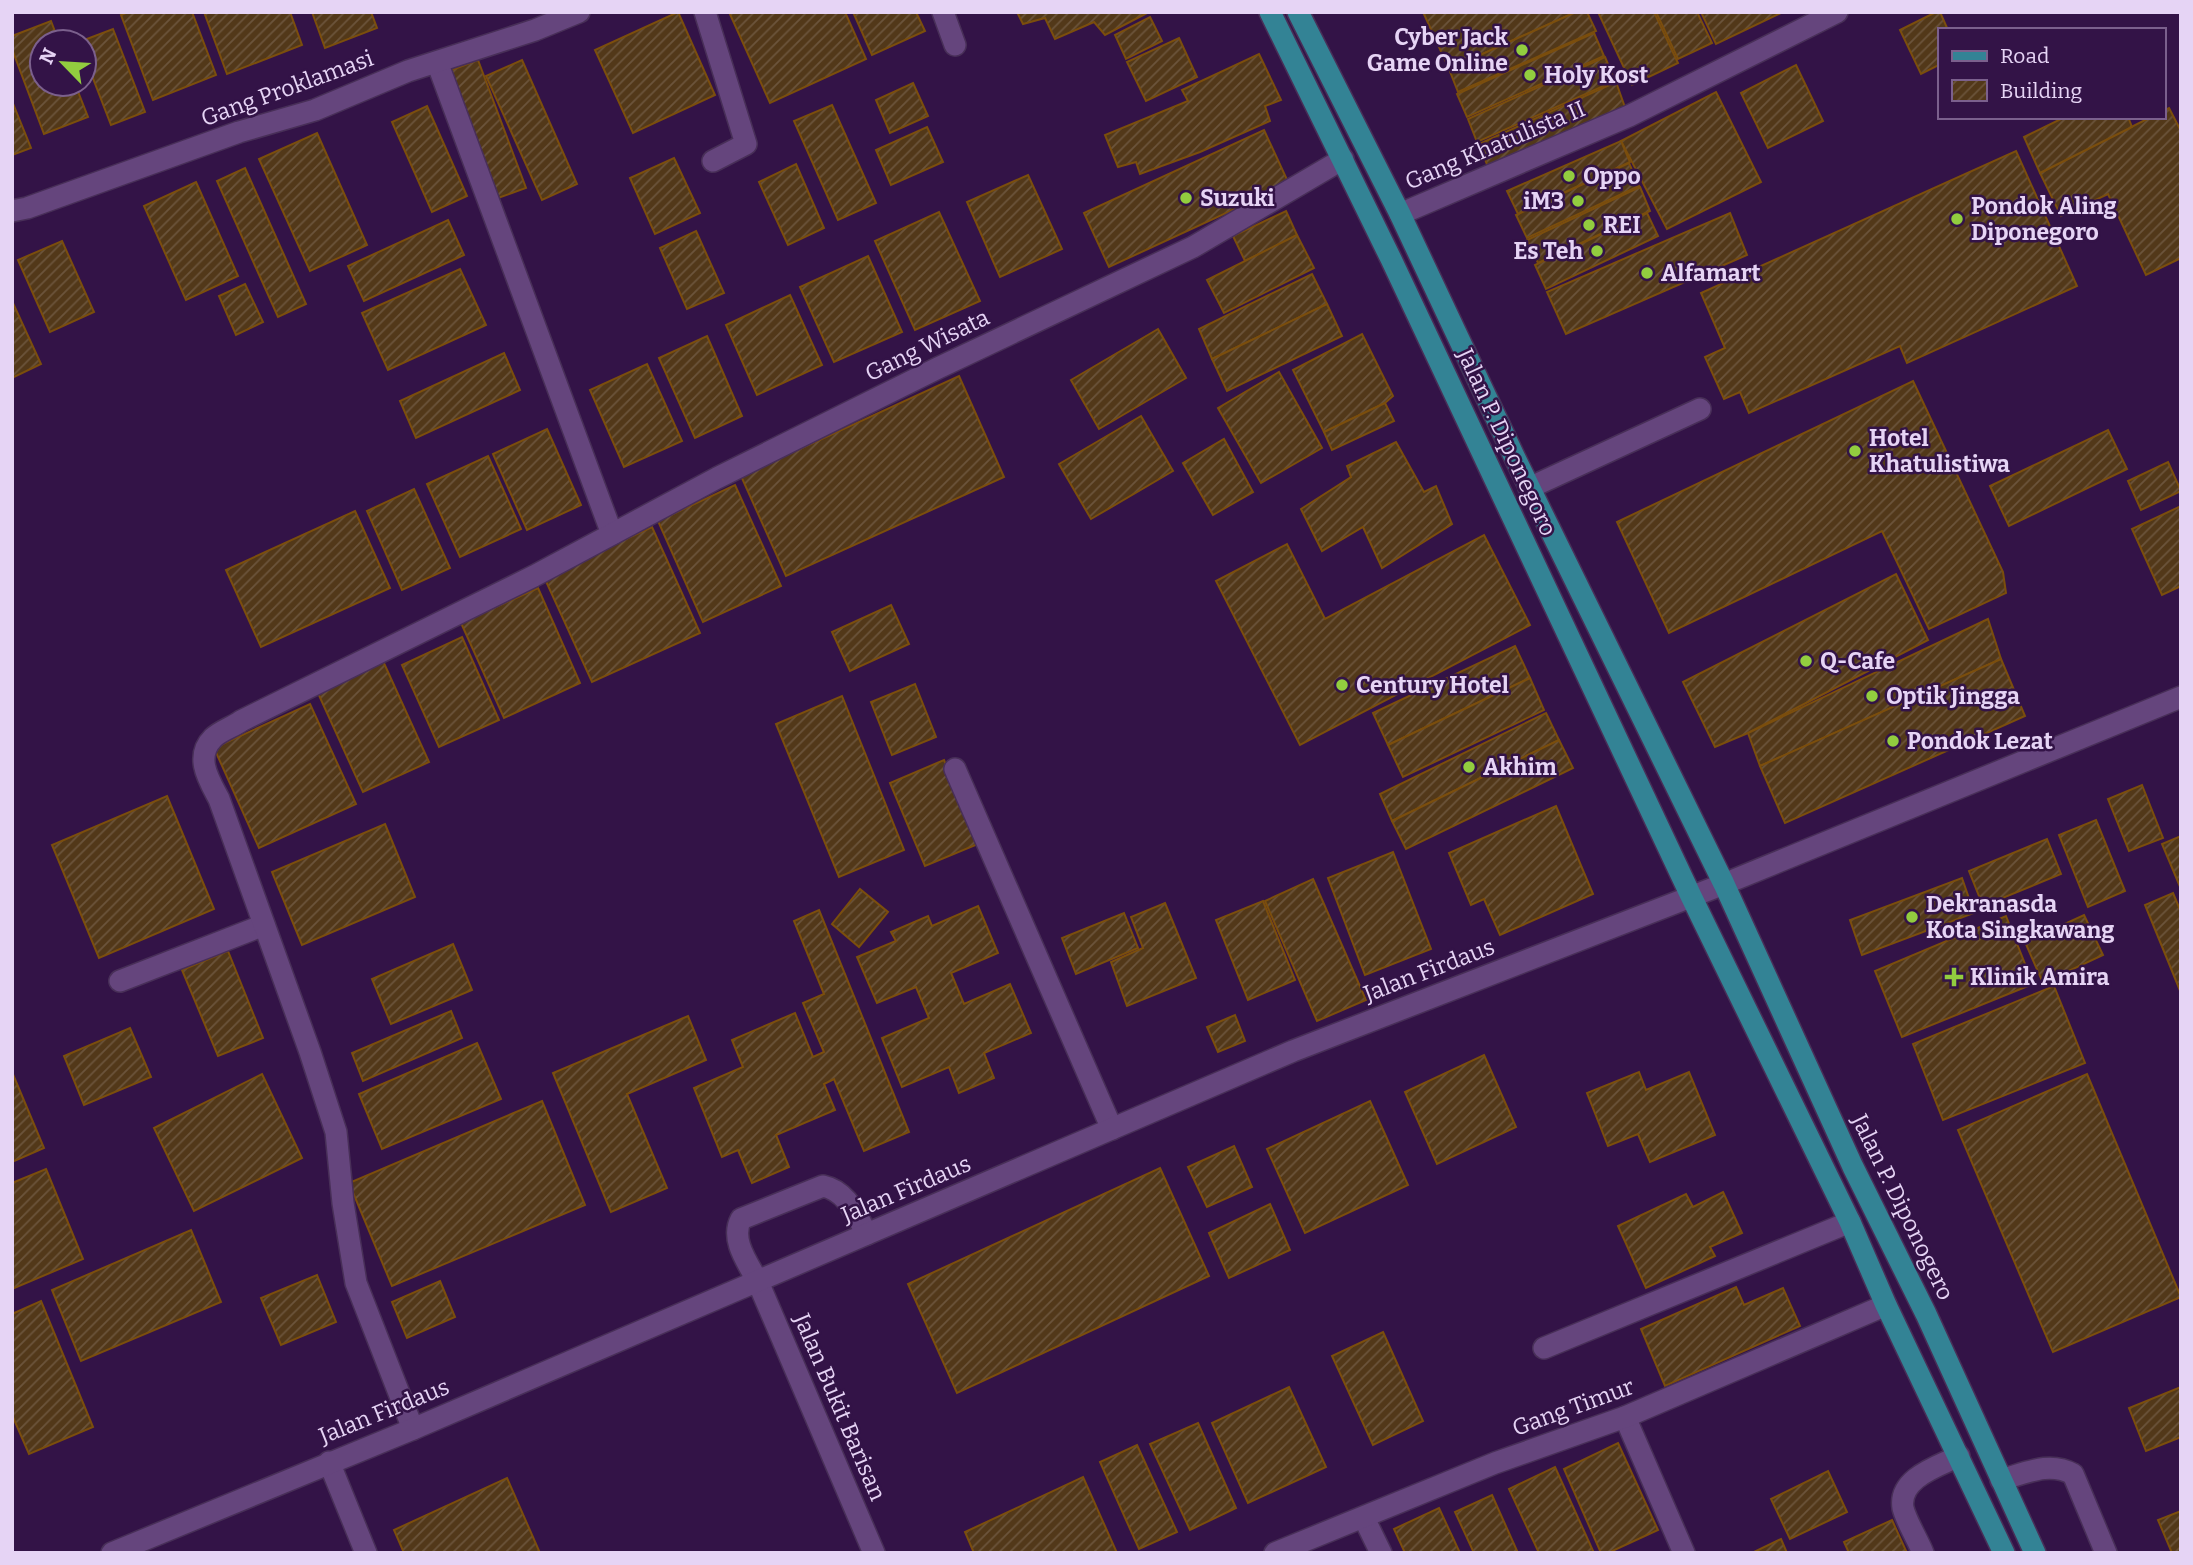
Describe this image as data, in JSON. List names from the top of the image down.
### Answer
{
  "streets": {
    "main road": ["Jalan P. Diponegoro", "Jalan P. Diponogero"],
    "street": [
      "Gang Proklamasi",
      "Gang Khatulista II",
      "Gang Wisata",
      "Jalan Firdaus",
      "Jalan Bukit Barisan",
      "Gang Timur"
    ]
  },
  "crossings": [
    ["Gang Khatulista II", "Jalan P. Diponegoro"],
    ["Gang Wisata", "Jalan P. Diponegoro"],
    ["Gang Wisata", "Jalan Firdaus"],
    ["Jalan P. Diponegoro", "Jalan Firdaus"],
    ["Jalan P. Diponegoro", "Jalan P. Diponogero"],
    ["Jalan Firdaus", "Jalan P. Diponogero"],
    ["Jalan Firdaus", "Jalan Bukit Barisan"]
  ],
  "places": {
    "other": [
      "Cyber Jack Game Online",
      "Holy Kost",
      "Oppo",
      "Suzuki",
      "iM3",
      "Pondok Aling Diponegoro",
      "REI",
      "Es Teh",
      "Alfamart",
      "Hotel Khatulistiwa",
      "Q-Cafe",
      "Century Hotel",
      "Optik Jingga",
      "Pondok Lezat",
      "Akhim",
      "Dekranasda Kota Singkawang"
    ],
    "health": ["Klinik Amira"]
  },
  "legend": ["Road", "Building"],
  "north": "top left"
}
